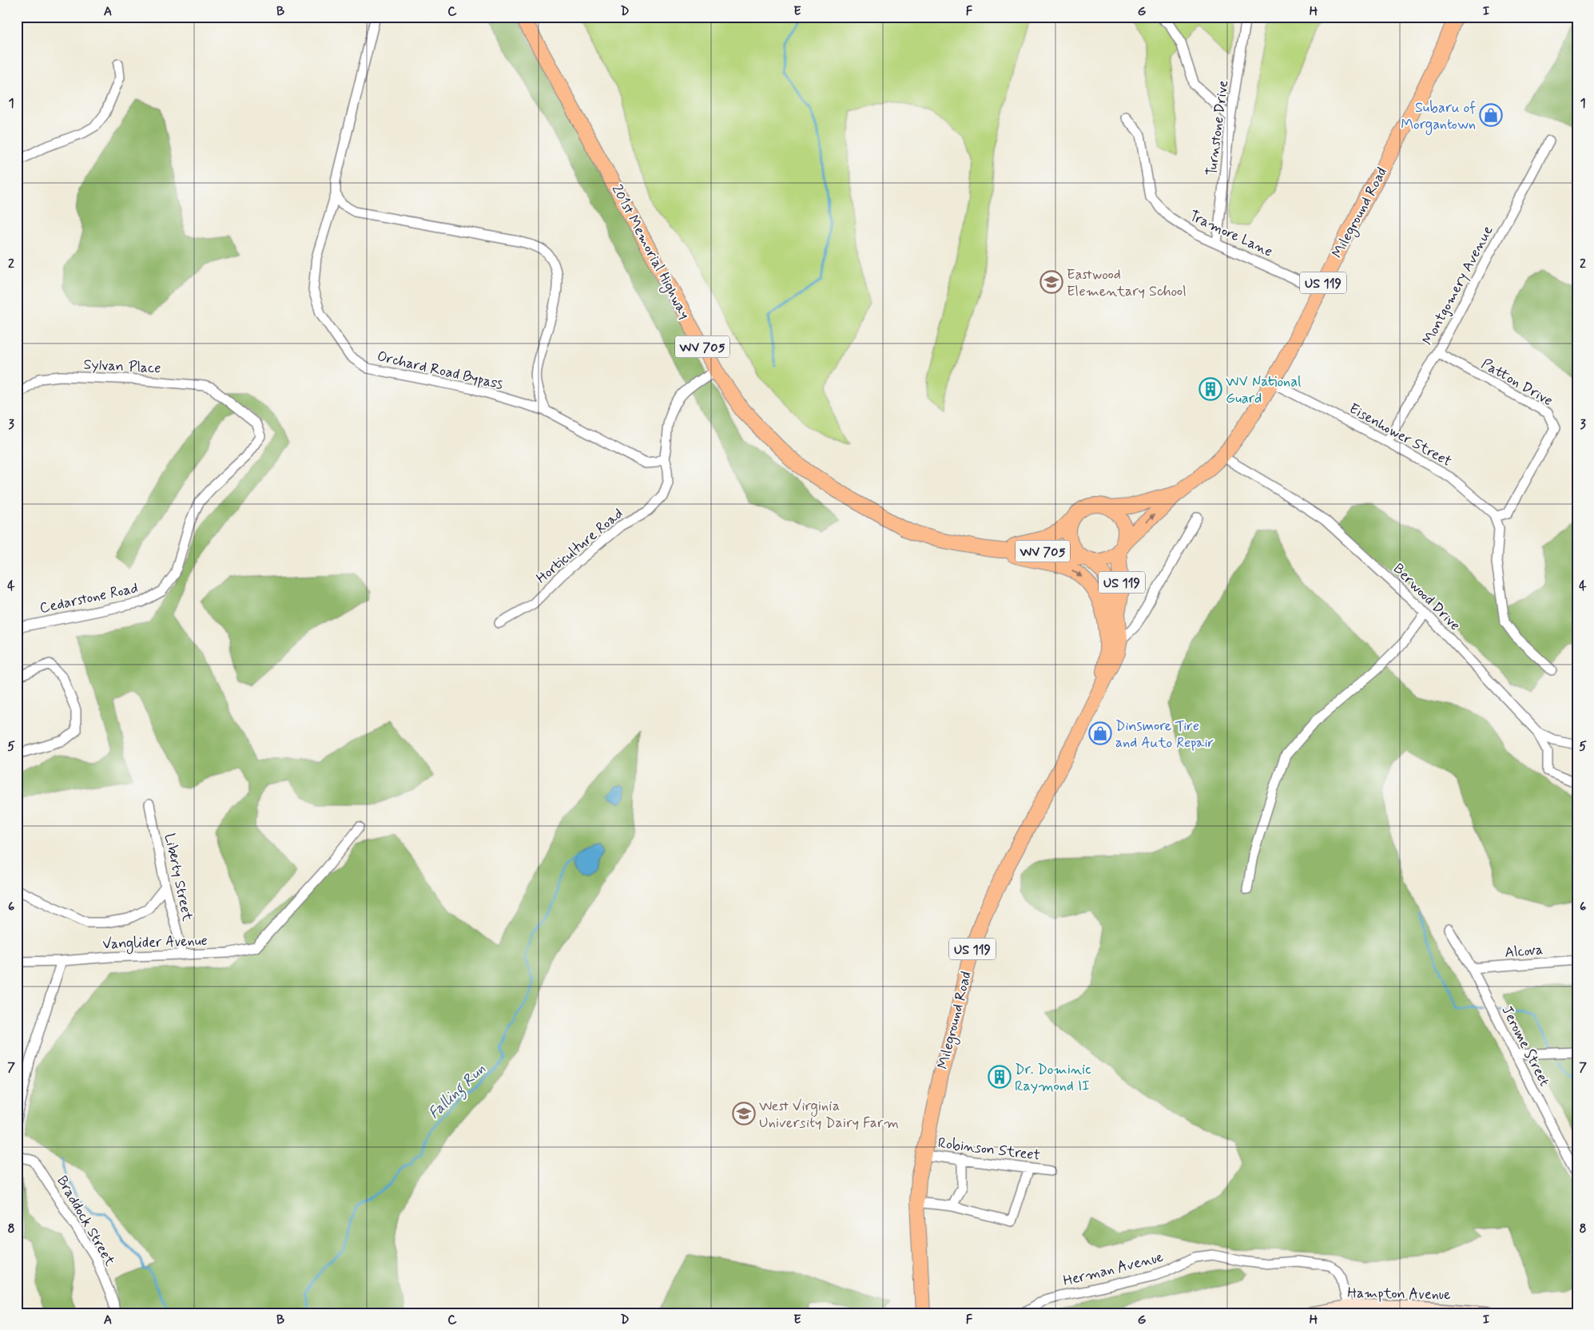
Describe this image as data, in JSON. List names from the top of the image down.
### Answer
{
  "streets": {
    "main road": [
      "Mileground Road",
      "201st Memorial Highway",
      "US 119",
      "WV 705"
    ],
    "street": [
      "Turnstone Drive",
      "Tramore Lane",
      "Montgomery Avenue",
      "Sylvan Place",
      "Orchard Road Bypass",
      "Patton Drive",
      "Eisenhower Street",
      "Horticulture Road",
      "Berwood Drive",
      "Cedarstone Road",
      "Liberty Street",
      "Vanglider Avenue",
      "Alcova",
      "Jerome Street",
      "Robinson Street",
      "Braddock Street",
      "Herman Avenue",
      "Hampton Avenue"
    ]
  },
  "crossings": [
    ["Turnstone Drive", "Tramore Lane"],
    ["Mileground Road", "Tramore Lane"],
    ["Mileground Road", "201st Memorial Highway"],
    ["Mileground Road", "Eisenhower Street"],
    ["Mileground Road", "Berwood Drive"],
    ["Mileground Road", "Robinson Street"],
    ["Montgomery Avenue", "Patton Drive"],
    ["Montgomery Avenue", "Eisenhower Street"],
    ["Sylvan Place", "Cedarstone Road"],
    ["Orchard Road Bypass", "Horticulture Road"],
    ["Patton Drive", "Eisenhower Street"],
    ["Liberty Street", "Vanglider Avenue"],
    ["Alcova", "Jerome Street"],
    ["Herman Avenue", "Hampton Avenue"]
  ],
  "water": ["Falling Run"],
  "places": {
    "shop": ["Subaru of Morgantown", "Dinsmore Tire and Auto Repair"],
    "school or university": ["Eastwood Elementary School", "West Virginia University Dairy Farm"],
    "building": ["WV National Guard", "Dr. Dominic Raymond II"]
  },
  "grid": {
    "columns": [
      "A",
      "B",
      "C",
      "D",
      "E",
      "F",
      "G",
      "H",
      "I"
    ],
    "rows": [
      "1",
      "2",
      "3",
      "4",
      "5",
      "6",
      "7",
      "8"
    ]
  }
}
